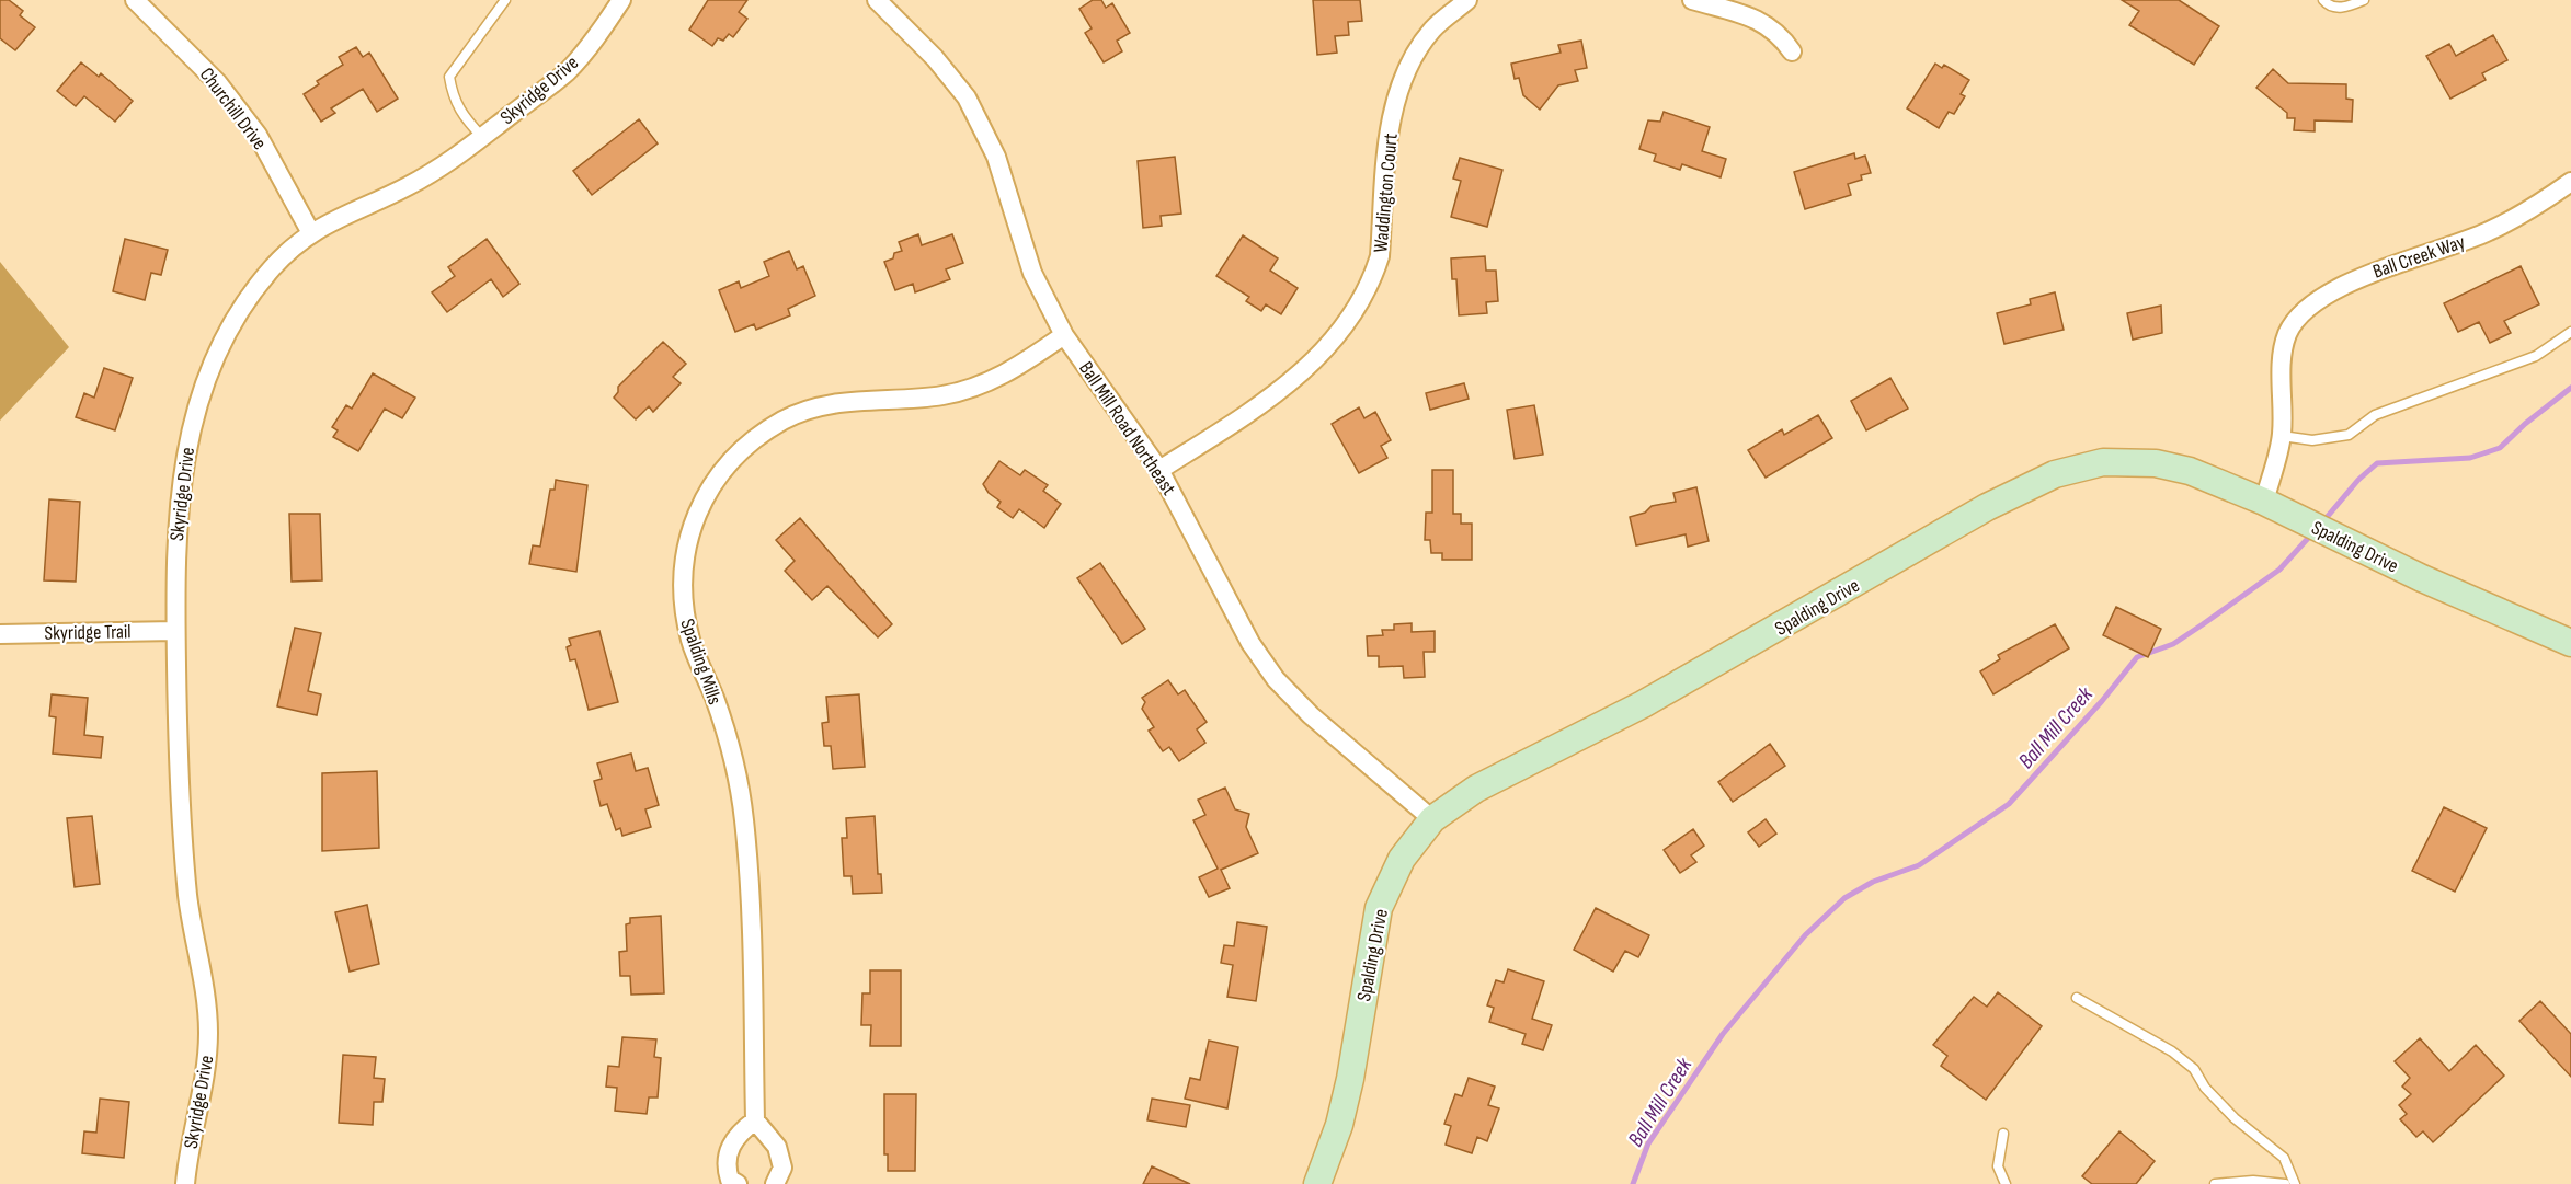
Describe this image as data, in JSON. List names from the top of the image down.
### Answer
{
  "streets": {
    "street": [
      "Skyridge Drive",
      "Churchill Drive",
      "Waddington Court",
      "Ball Creek Way",
      "Ball Mill Road Northeast",
      "Spalding Drive",
      "Skyridge Trail",
      "Spalding Mills"
    ]
  },
  "crossings": [
    ["Skyridge Drive", "Churchill Drive"],
    ["Skyridge Drive", "Skyridge Trail"],
    ["Waddington Court", "Ball Mill Road Northeast"],
    ["Ball Creek Way", "Spalding Drive"],
    ["Ball Mill Road Northeast", "Spalding Drive"],
    ["Ball Mill Road Northeast", "Spalding Mills"]
  ],
  "water": ["Ball Mill Creek"]
}
